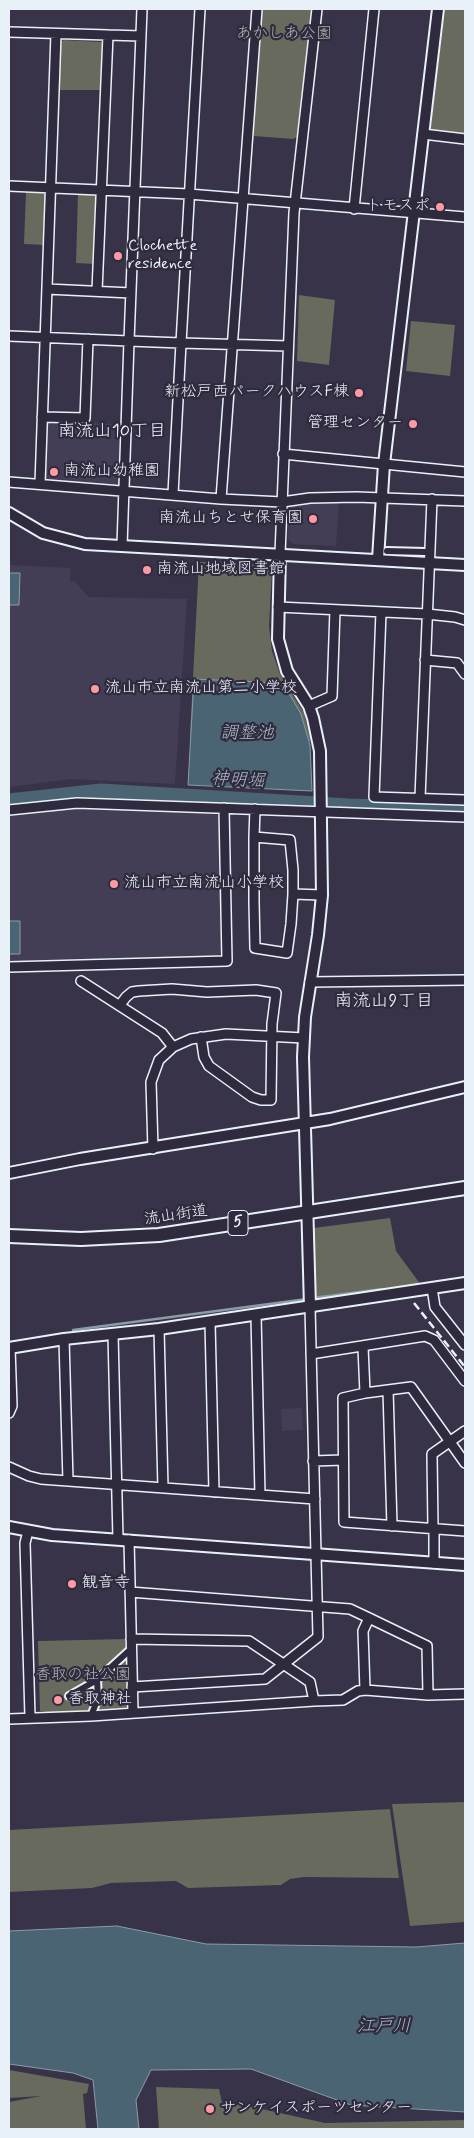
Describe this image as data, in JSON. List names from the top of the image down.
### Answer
{
  "streets": {
    "main road": ["流山街道", "5"]
  },
  "districts": ["南流山10丁目", "南流山9丁目"],
  "water": ["調整池", "神明堀", "江戸川"],
  "parks": ["あかしあ公園", "香取の社公園"],
  "places": [
    "トモスポ",
    "Clochette residence",
    "新松戸西パークハウスF棟",
    "管理センター",
    "南流山幼稚園",
    "南流山ちとせ保育園",
    "南流山地域図書館",
    "流山市立南流山第二小学校",
    "流山市立南流山小学校",
    "観音寺",
    "香取神社",
    "サンケイスポーツセンター"
  ]
}
